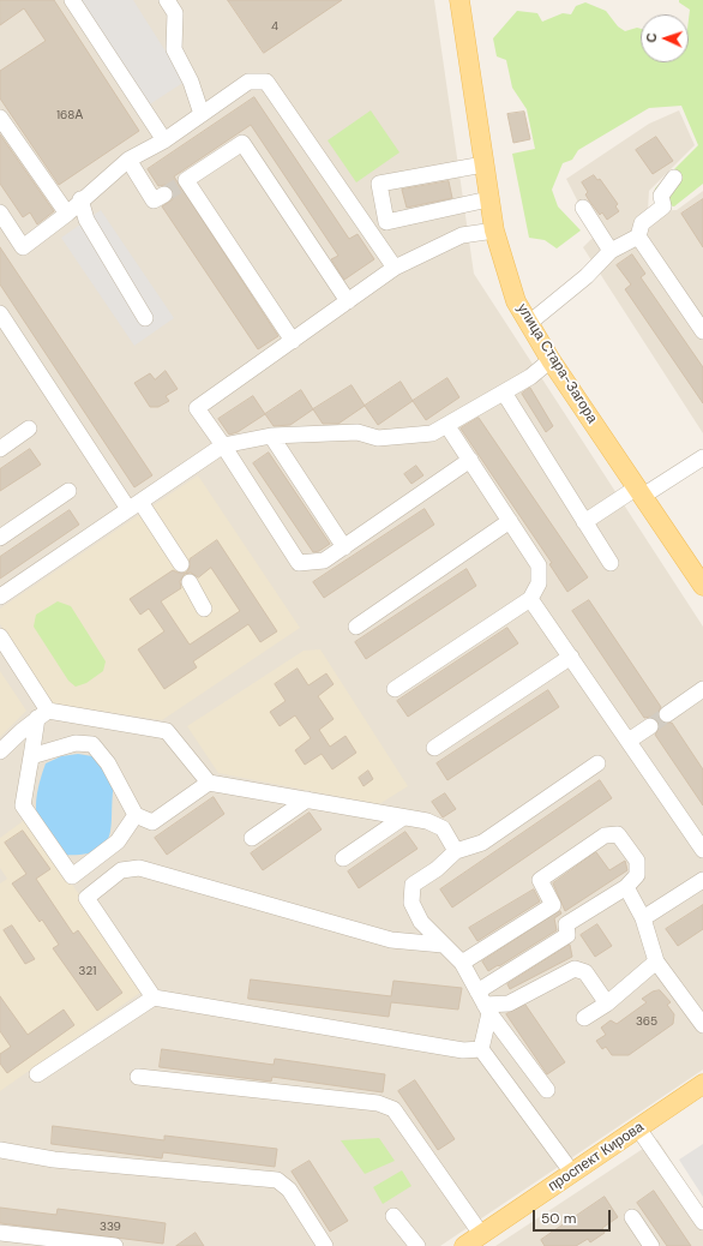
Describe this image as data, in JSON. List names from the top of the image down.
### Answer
{
  "streets": {
    "main road": ["улица Стара-Загора", "проспект Кирова"]
  },
  "house_numbers": [
    "4",
    "168А",
    "321",
    "365",
    "339"
  ],
  "scale_bar": "50 m",
  "north": "left"
}
